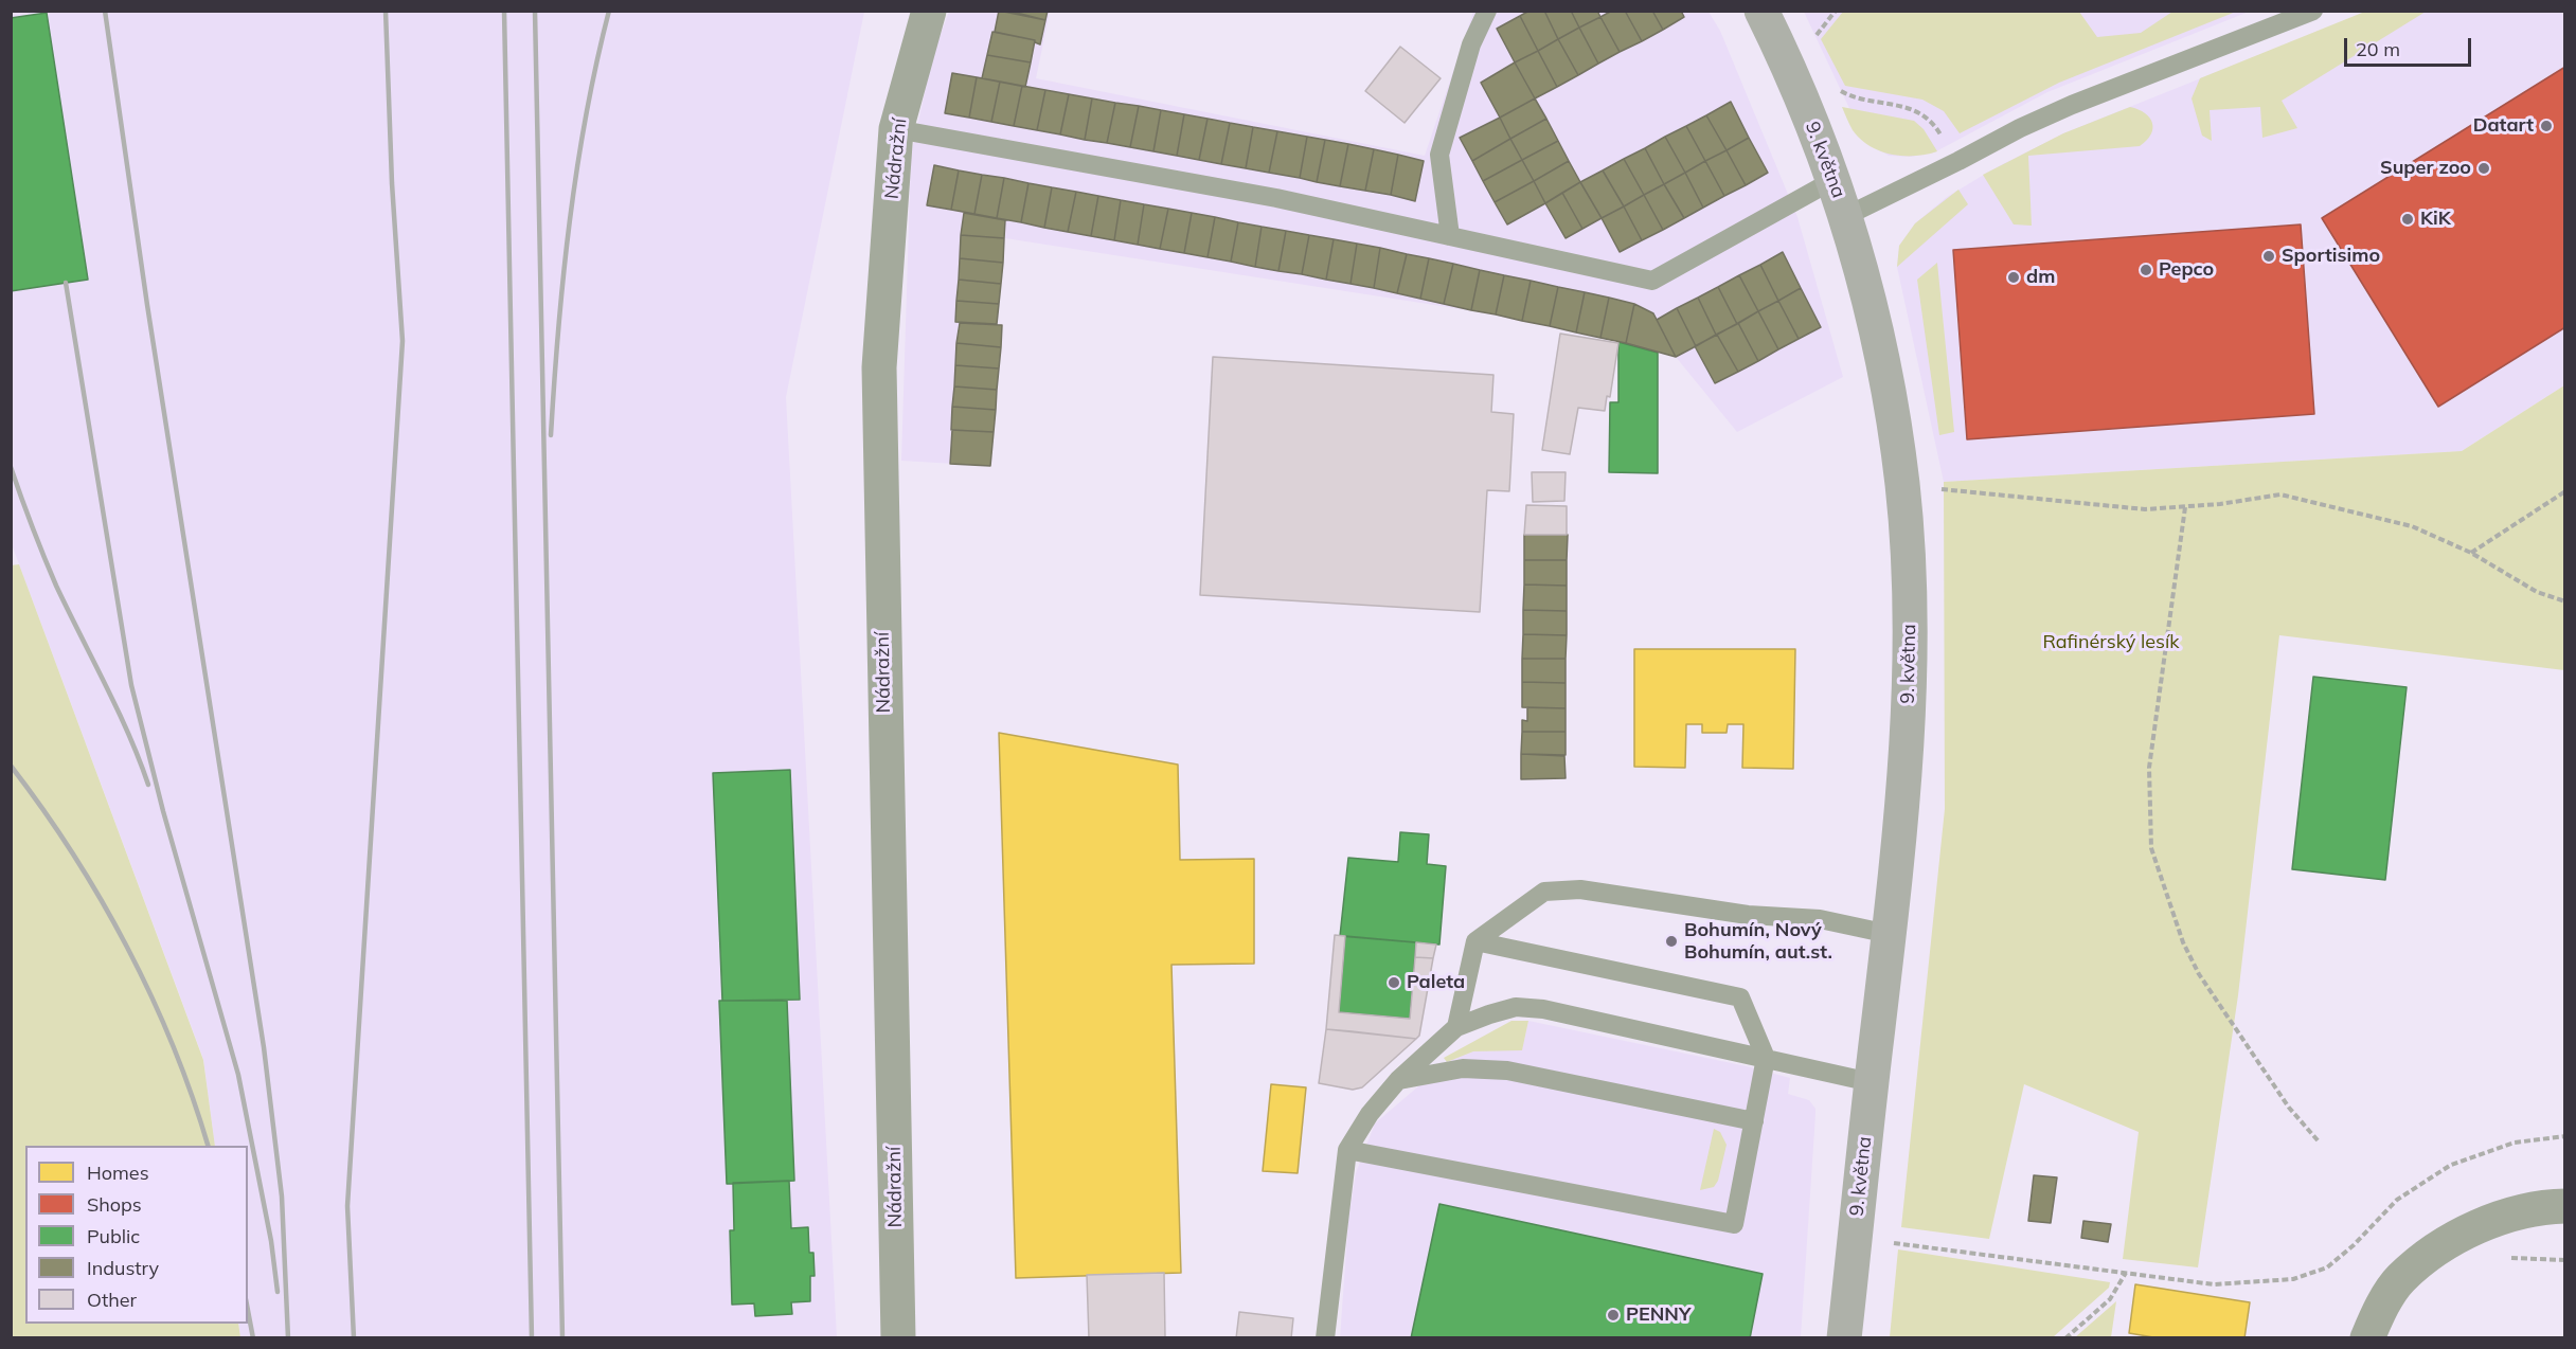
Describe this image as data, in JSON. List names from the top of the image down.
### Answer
{
  "streets": {
    "street": ["Nádražní", "9. května"]
  },
  "parks": ["Rafinérský lesík"],
  "places": [
    "Datart",
    "Super zoo",
    "KiK",
    "Sportisimo",
    "Pepco",
    "dm",
    "Bohumín, Nový Bohumín, aut.st.",
    "Paleta",
    "PENNY"
  ],
  "legend": [
    "Homes",
    "Shops",
    "Public",
    "Industry",
    "Other"
  ],
  "scale_bar": "20 m"
}
